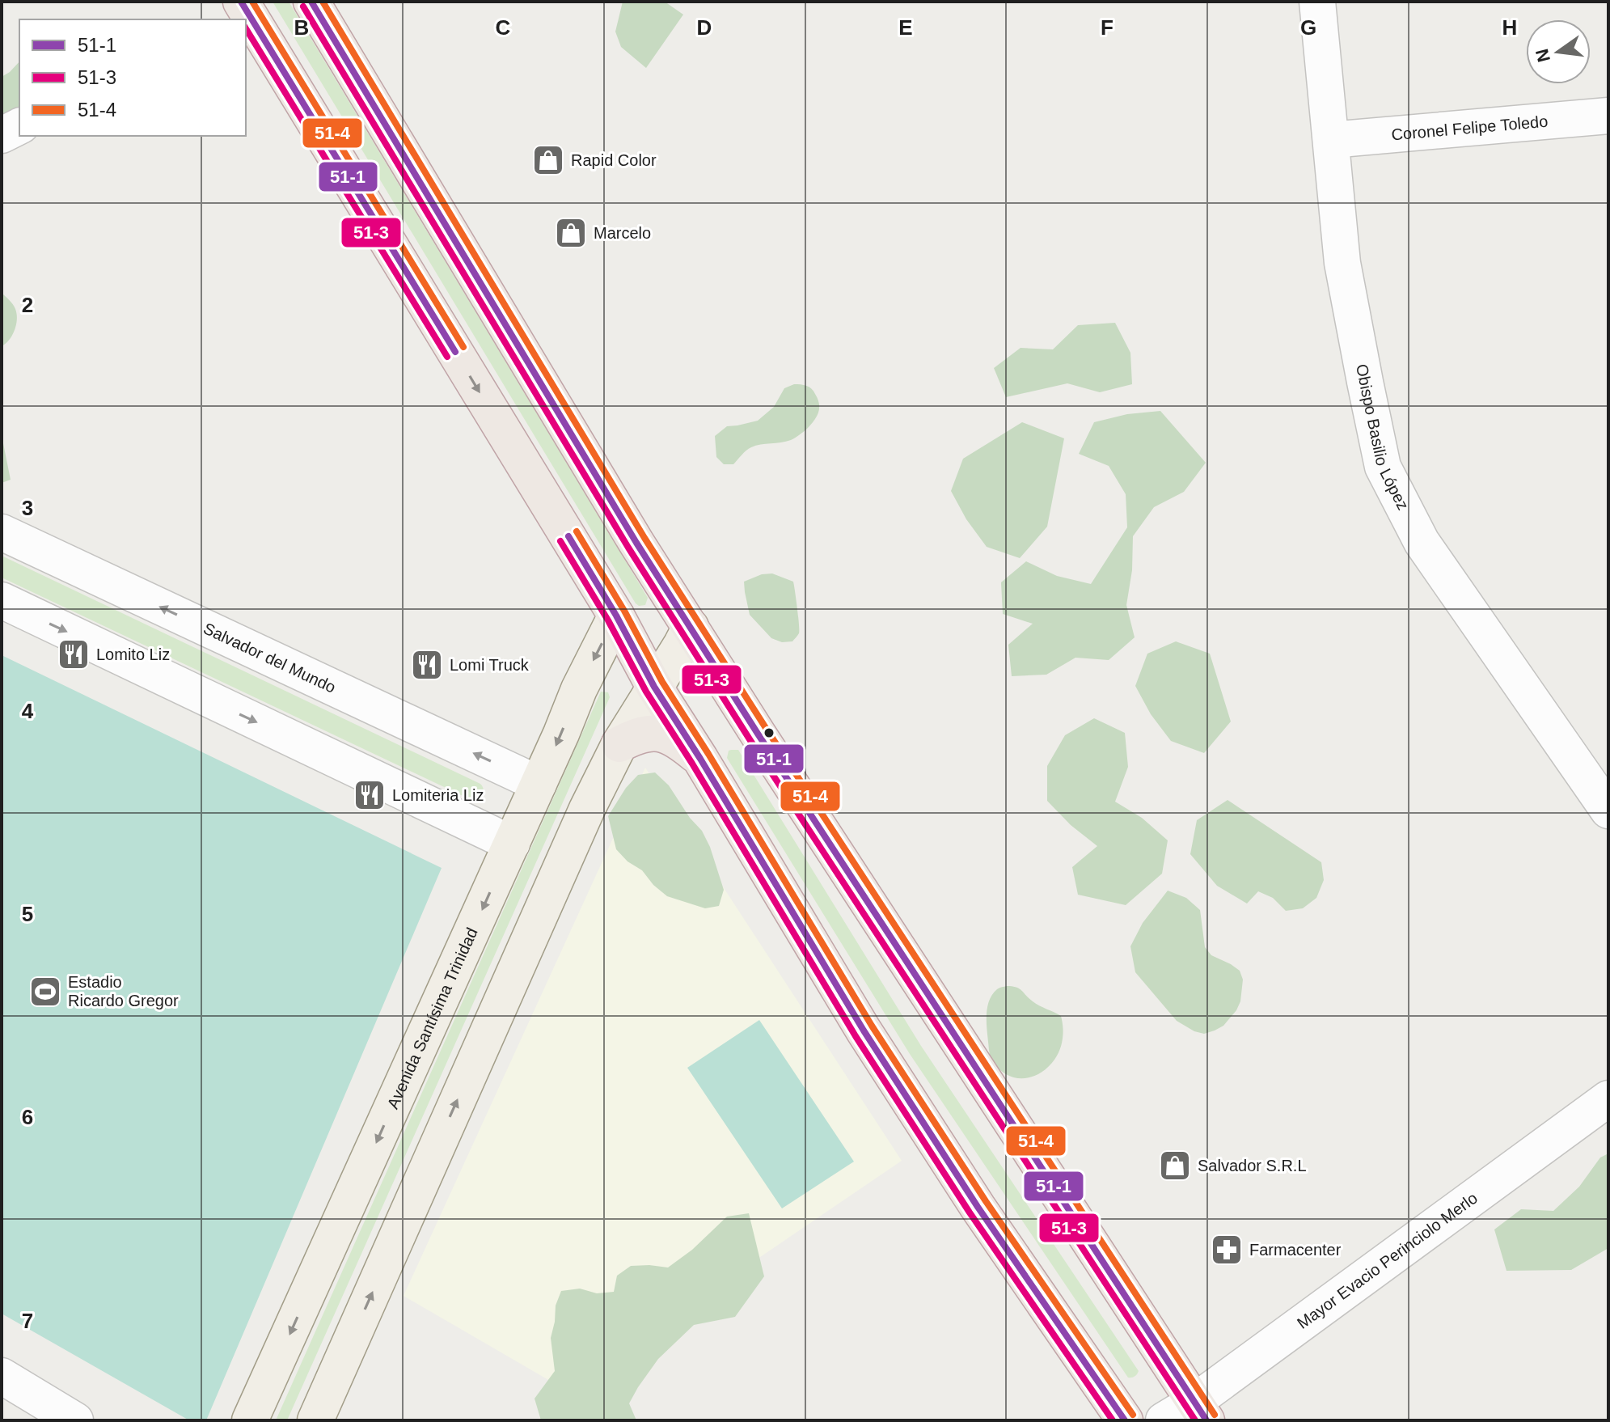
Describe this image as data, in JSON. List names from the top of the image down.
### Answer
{
  "streets": {
    "main road": ["Avenida Santísima Trinidad"],
    "street": [
      "Coronel Felipe Toledo",
      "Obispo Basilio López",
      "Salvador del Mundo",
      "Mayor Evacio Perinciolo Merlo"
    ]
  },
  "crossings": [
    ["Coronel Felipe Toledo", "Obispo Basilio López"],
    ["Salvador del Mundo", "Avenida Santísima Trinidad"]
  ],
  "places": {
    "shop": ["Rapid Color", "Marcelo", "Salvador S.R.L"],
    "restaurant": ["Lomito Liz", "Lomi Truck", "Lomiteria Liz"],
    "sports": ["Estadio Ricardo Gregor"],
    "pharmacy": ["Farmacenter"]
  },
  "lines": ["transit line 51-1", "transit line 51-4", "transit line 51-3"],
  "legend": ["51-1", "51-3", "51-4"],
  "north": "left",
  "grid": {
    "columns": [
      "B",
      "C",
      "D",
      "E",
      "F",
      "G",
      "H"
    ],
    "rows": [
      "2",
      "3",
      "4",
      "5",
      "6",
      "7"
    ]
  }
}
